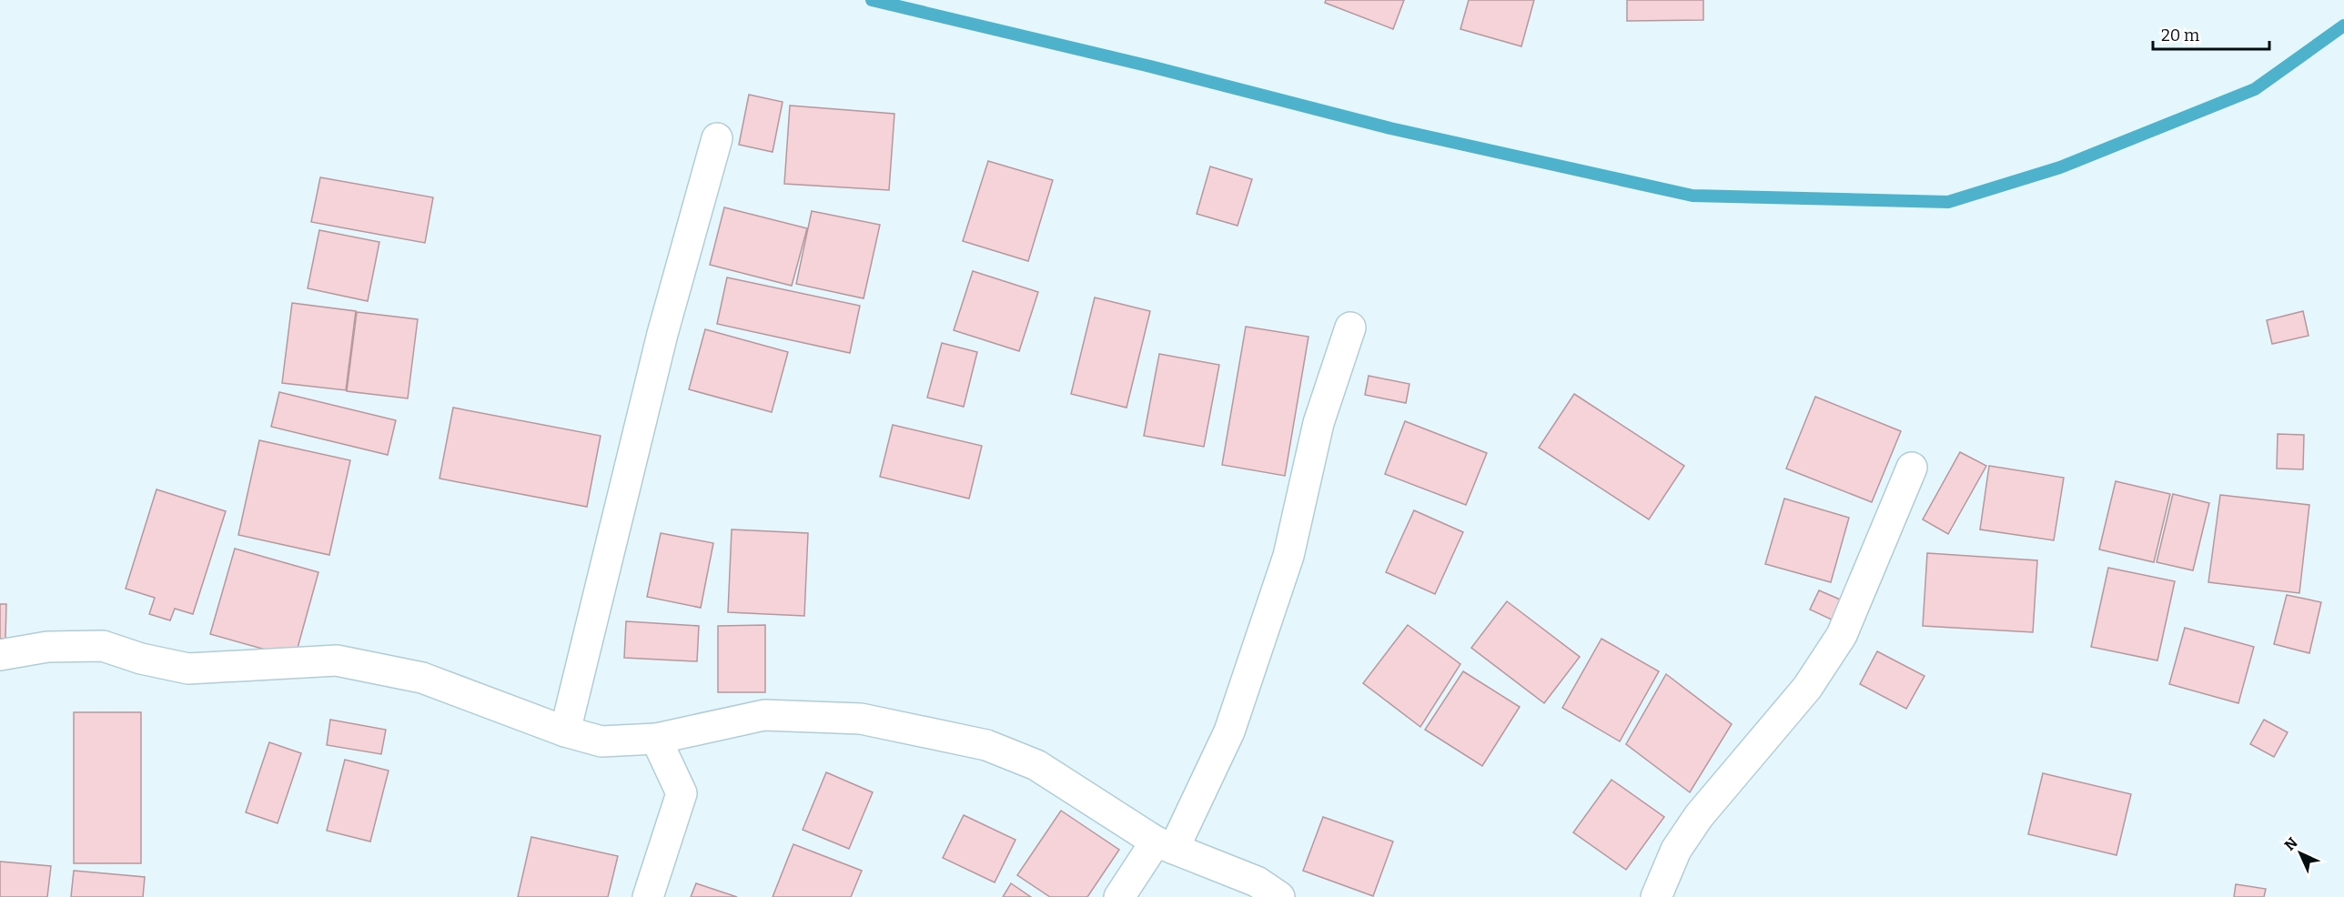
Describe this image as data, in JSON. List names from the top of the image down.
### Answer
{
  "scale_bar": "20 m",
  "north": "top left"
}
